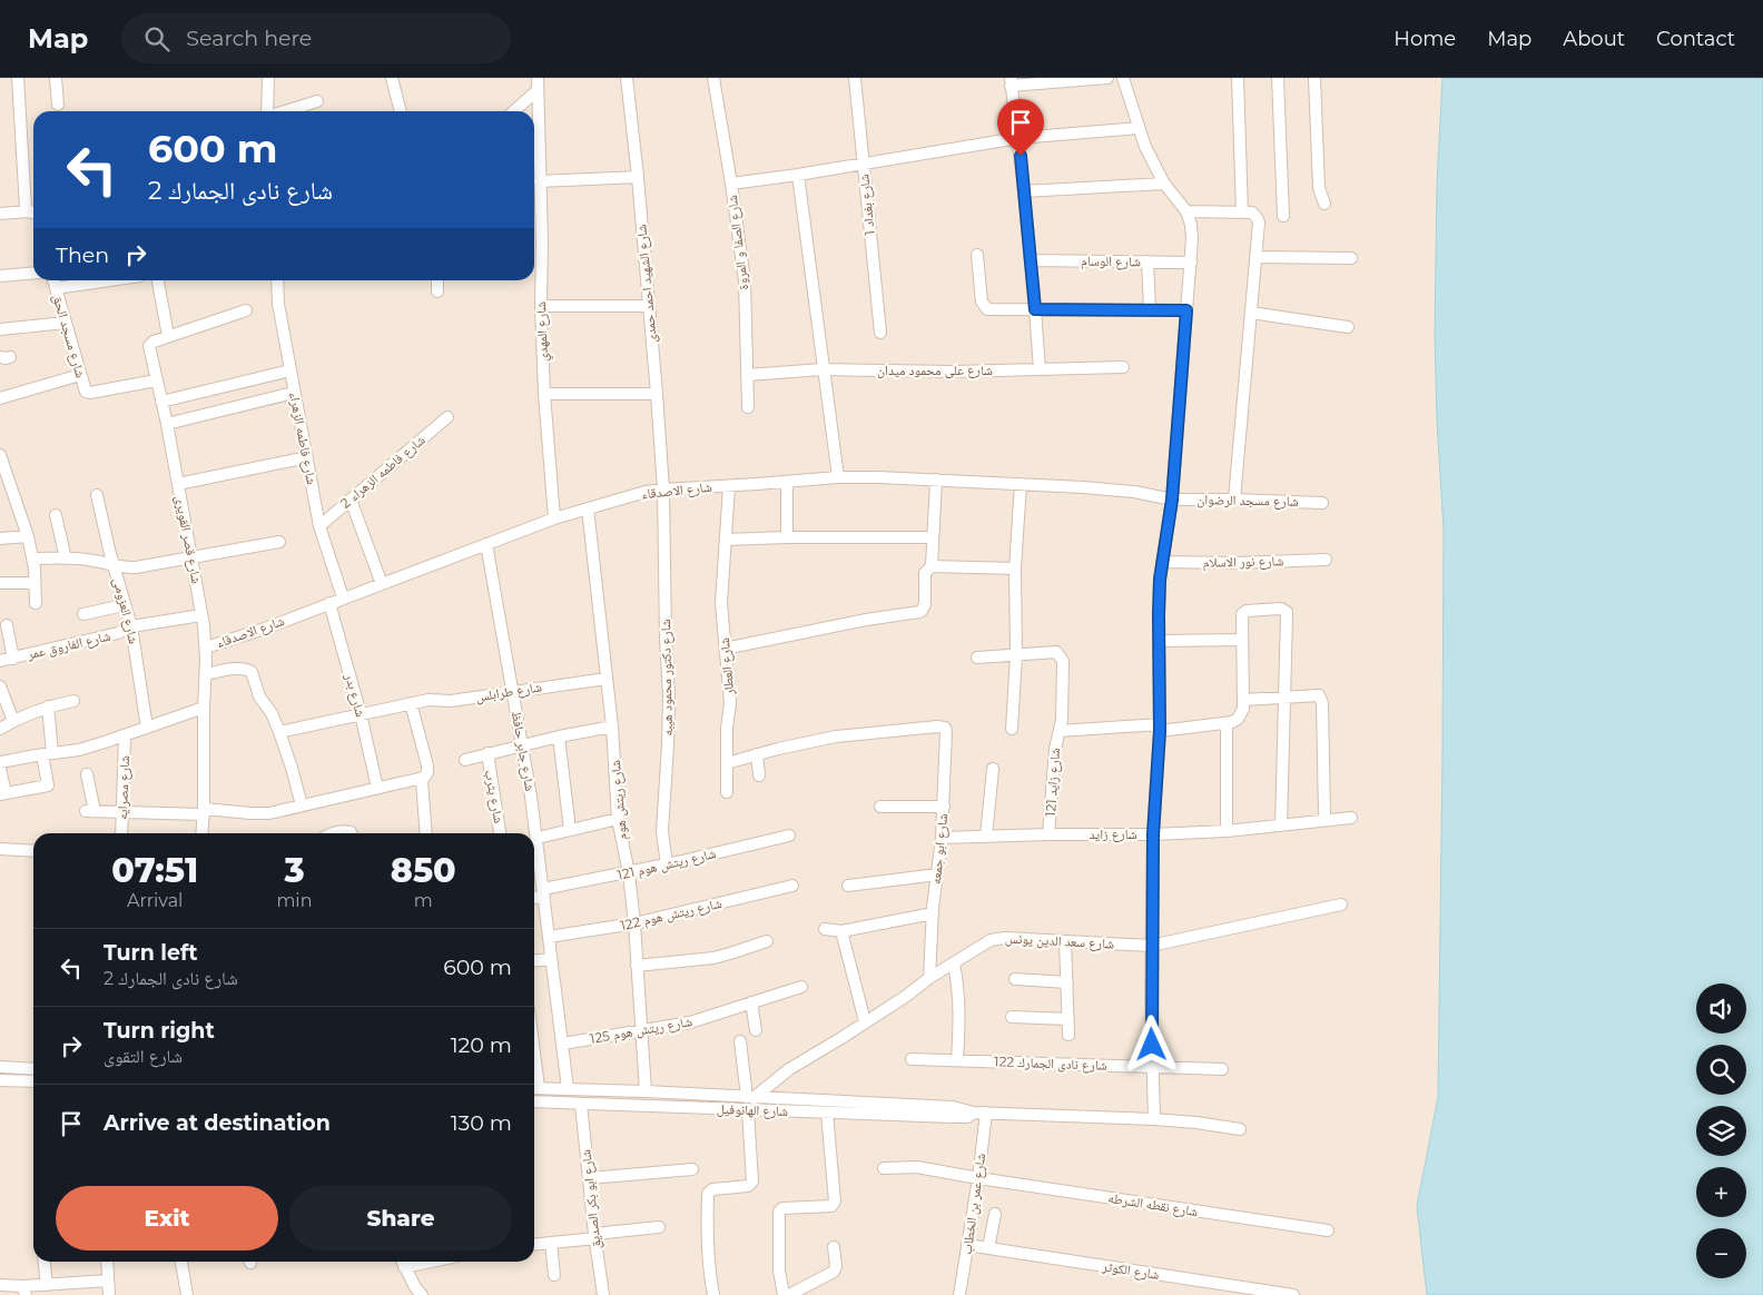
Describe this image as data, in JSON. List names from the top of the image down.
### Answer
{
  "streets": {
    "street": [
      "شارع بغداد 1",
      "شارع الصفا و المروة",
      "شارع الوسام",
      "شارع الشهيد احمد حمدى",
      "شارع المهدي",
      "شارع مسجد الحق",
      "شارع على محمود ميدان",
      "شارع فاطمه الزهراء",
      "شارع فاطمه الزهراء 2",
      "شارع الاصدقاء",
      "شارع مسجد الرضوان",
      "شارع قصر القويرى",
      "شارع نور الاسلام",
      "شارع العزومى",
      "شارع الفاروق عمر",
      "شارع العطار",
      "شارع دكتور محمود هيبه",
      "شارع طرابلس",
      "شارع بدر",
      "شارع جابر حافظ",
      "شارع زايد 121",
      "شارع مصرايه",
      "شارع يثرب",
      "شارع ريتش هوم",
      "شارع زايد",
      "شارع ابو جمعه",
      "شارع ريتش هوم 121",
      "شارع ريتش هوم 122",
      "شارع سعد الدين يونس",
      "شارع ريتش هوم 125",
      "شارع نادى الجمارك 122",
      "شارع الهانوفيل",
      "شارع ابو بكر الصديق",
      "شارع عمر بن الخطاب",
      "شارع نقطه الشرطه",
      "شارع الكوثر"
    ]
  },
  "crossings": [
    ["شارع الصفا و المروة", "شارع على محمود ميدان"],
    ["شارع الشهيد احمد حمدى", "شارع الاصدقاء"],
    ["شارع الشهيد احمد حمدى", "شارع دكتور محمود هيبه"],
    ["شارع المهدي", "شارع الاصدقاء"],
    ["شارع مسجد الحق", "شارع قصر القويرى"],
    ["شارع فاطمه الزهراء", "شارع فاطمه الزهراء 2"],
    ["شارع فاطمه الزهراء", "شارع الاصدقاء"],
    ["شارع الاصدقاء", "شارع مسجد الرضوان"],
    ["شارع الاصدقاء", "شارع قصر القويرى"],
    ["شارع الاصدقاء", "شارع العطار"],
    ["شارع الاصدقاء", "شارع دكتور محمود هيبه"],
    ["شارع الاصدقاء", "شارع بدر"],
    ["شارع الاصدقاء", "شارع جابر حافظ"],
    ["شارع الاصدقاء", "شارع ريتش هوم"],
    ["شارع قصر القويرى", "شارع الفاروق عمر"],
    ["شارع العزومى", "شارع الفاروق عمر"],
    ["شارع دكتور محمود هيبه", "شارع ريتش هوم 121"],
    ["شارع طرابلس", "شارع بدر"],
    ["شارع طرابلس", "شارع جابر حافظ"],
    ["شارع طرابلس", "شارع ريتش هوم"],
    ["شارع جابر حافظ", "شارع ريتش هوم 121"],
    ["شارع جابر حافظ", "شارع ريتش هوم 122"],
    ["شارع جابر حافظ", "شارع ريتش هوم 125"],
    ["شارع جابر حافظ", "شارع الهانوفيل"],
    ["شارع زايد 121", "شارع زايد"],
    ["شارع ريتش هوم", "شارع ريتش هوم 121"],
    ["شارع ريتش هوم", "شارع ريتش هوم 122"],
    ["شارع ريتش هوم", "شارع ريتش هوم 125"],
    ["شارع ريتش هوم", "شارع الهانوفيل"],
    ["شارع زايد", "شارع ابو جمعه"],
    ["شارع ابو جمعه", "شارع سعد الدين يونس"],
    ["شارع سعد الدين يونس", "شارع الهانوفيل"],
    ["شارع الهانوفيل", "شارع ابو بكر الصديق"],
    ["شارع الهانوفيل", "شارع عمر بن الخطاب"],
    ["شارع عمر بن الخطاب", "شارع نقطه الشرطه"],
    ["شارع عمر بن الخطاب", "شارع الكوثر"]
  ],
  "page": {
    "header": "Map",
    "search": "Search here",
    "nav": [
      "Home",
      "Map",
      "About",
      "Contact"
    ],
    "turn": ["600 m", "شارع نادى الجمارك 2"],
    "then": "Then",
    "eta": [
      "07:51",
      "Arrival",
      "3",
      "min",
      "850",
      "m"
    ],
    "list": [
      {
        "name": "Turn left",
        "note": "شارع نادى الجمارك 2",
        "value": "600 m"
      },
      {
        "name": "Turn right",
        "note": "شارع التقوى",
        "value": "120 m"
      },
      {
        "name": "Arrive at destination",
        "value": "130 m"
      }
    ],
    "map_buttons": ["+", "−"],
    "buttons": ["Exit", "Share"]
  }
}
